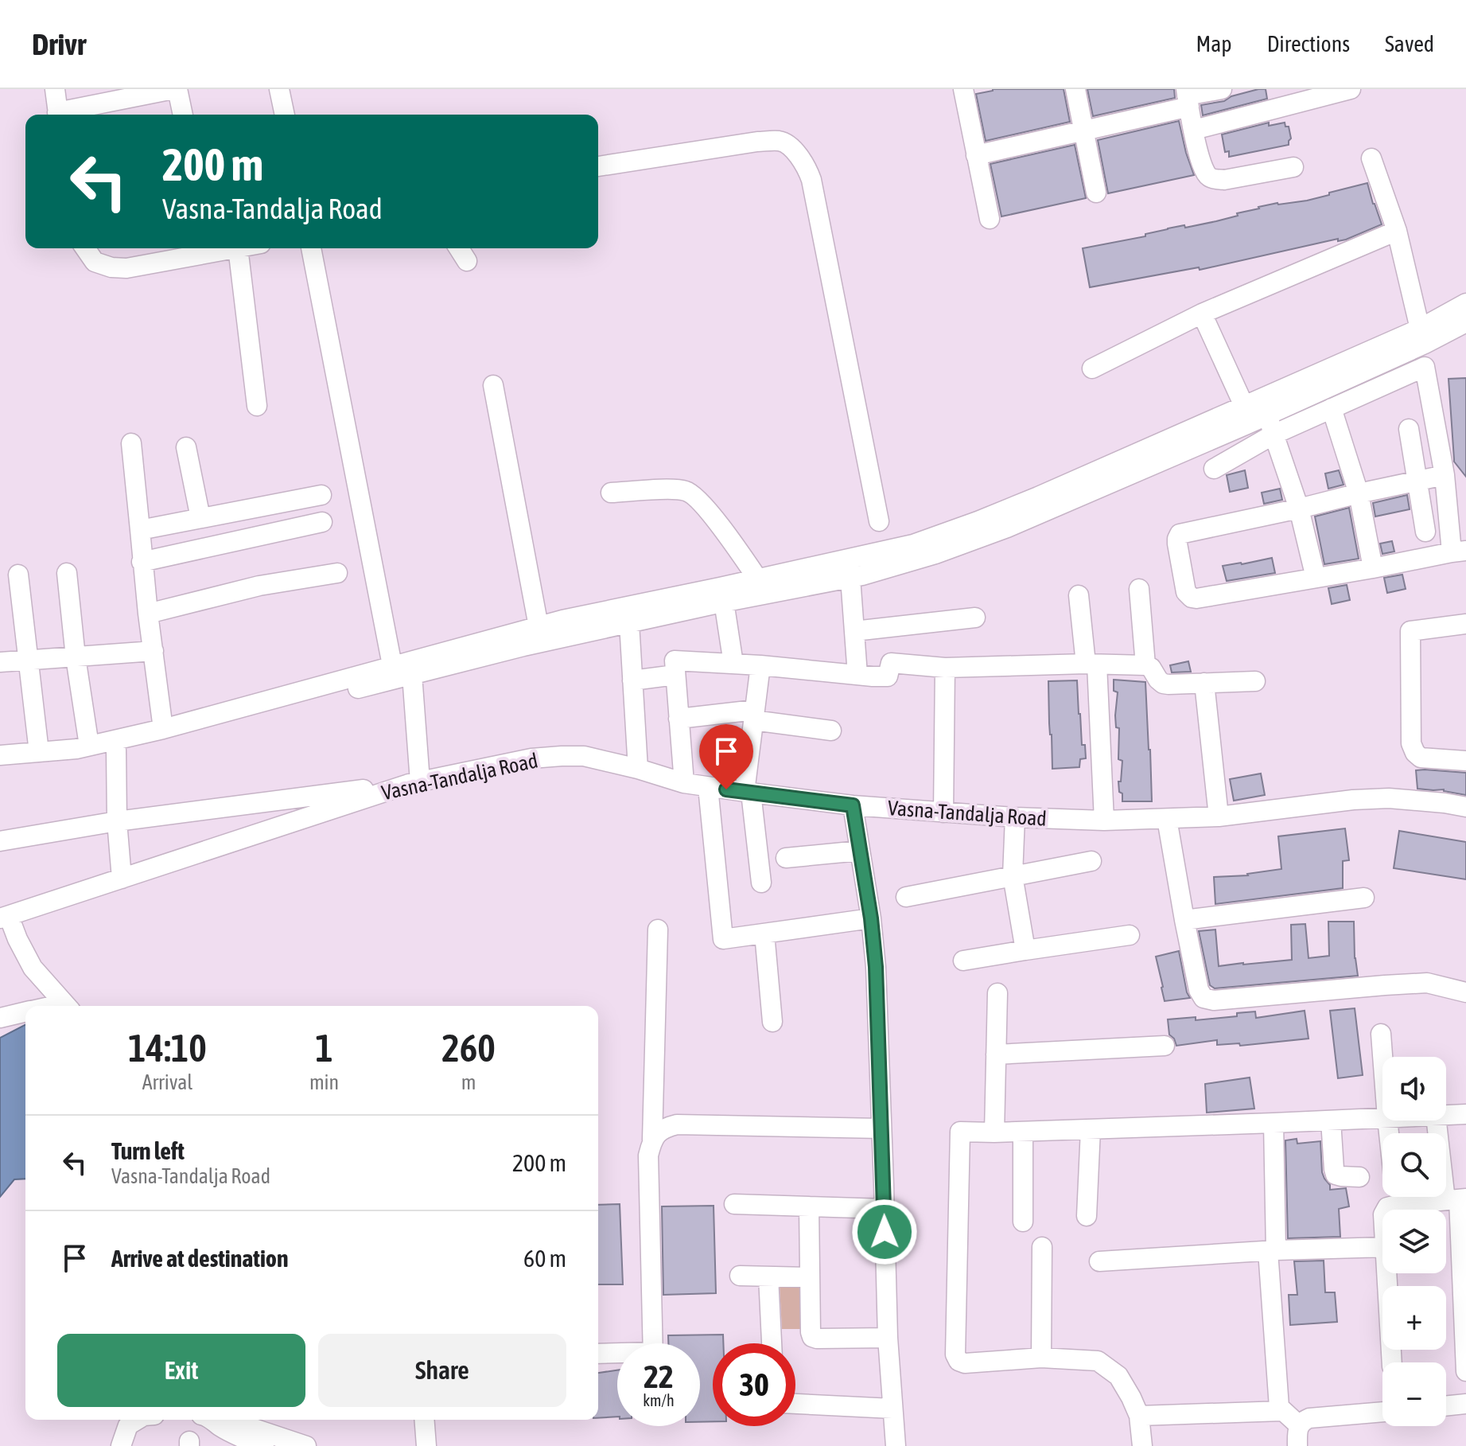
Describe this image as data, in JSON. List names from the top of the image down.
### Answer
{
  "streets": {
    "street": ["Vasna-Tandalja Road"]
  },
  "page": {
    "header": "Drivr",
    "nav": ["Map", "Directions", "Saved"],
    "turn": ["200 m", "Vasna-Tandalja Road"],
    "eta": [
      "14:10",
      "Arrival",
      "1",
      "min",
      "260",
      "m"
    ],
    "map_buttons": ["+", "−"],
    "list": [
      {
        "name": "Turn left",
        "note": "Vasna-Tandalja Road",
        "value": "200 m"
      },
      {
        "name": "Arrive at destination",
        "value": "60 m"
      }
    ],
    "buttons": ["Exit", "Share"],
    "speed": "22 km/h",
    "limit": "30"
  }
}
